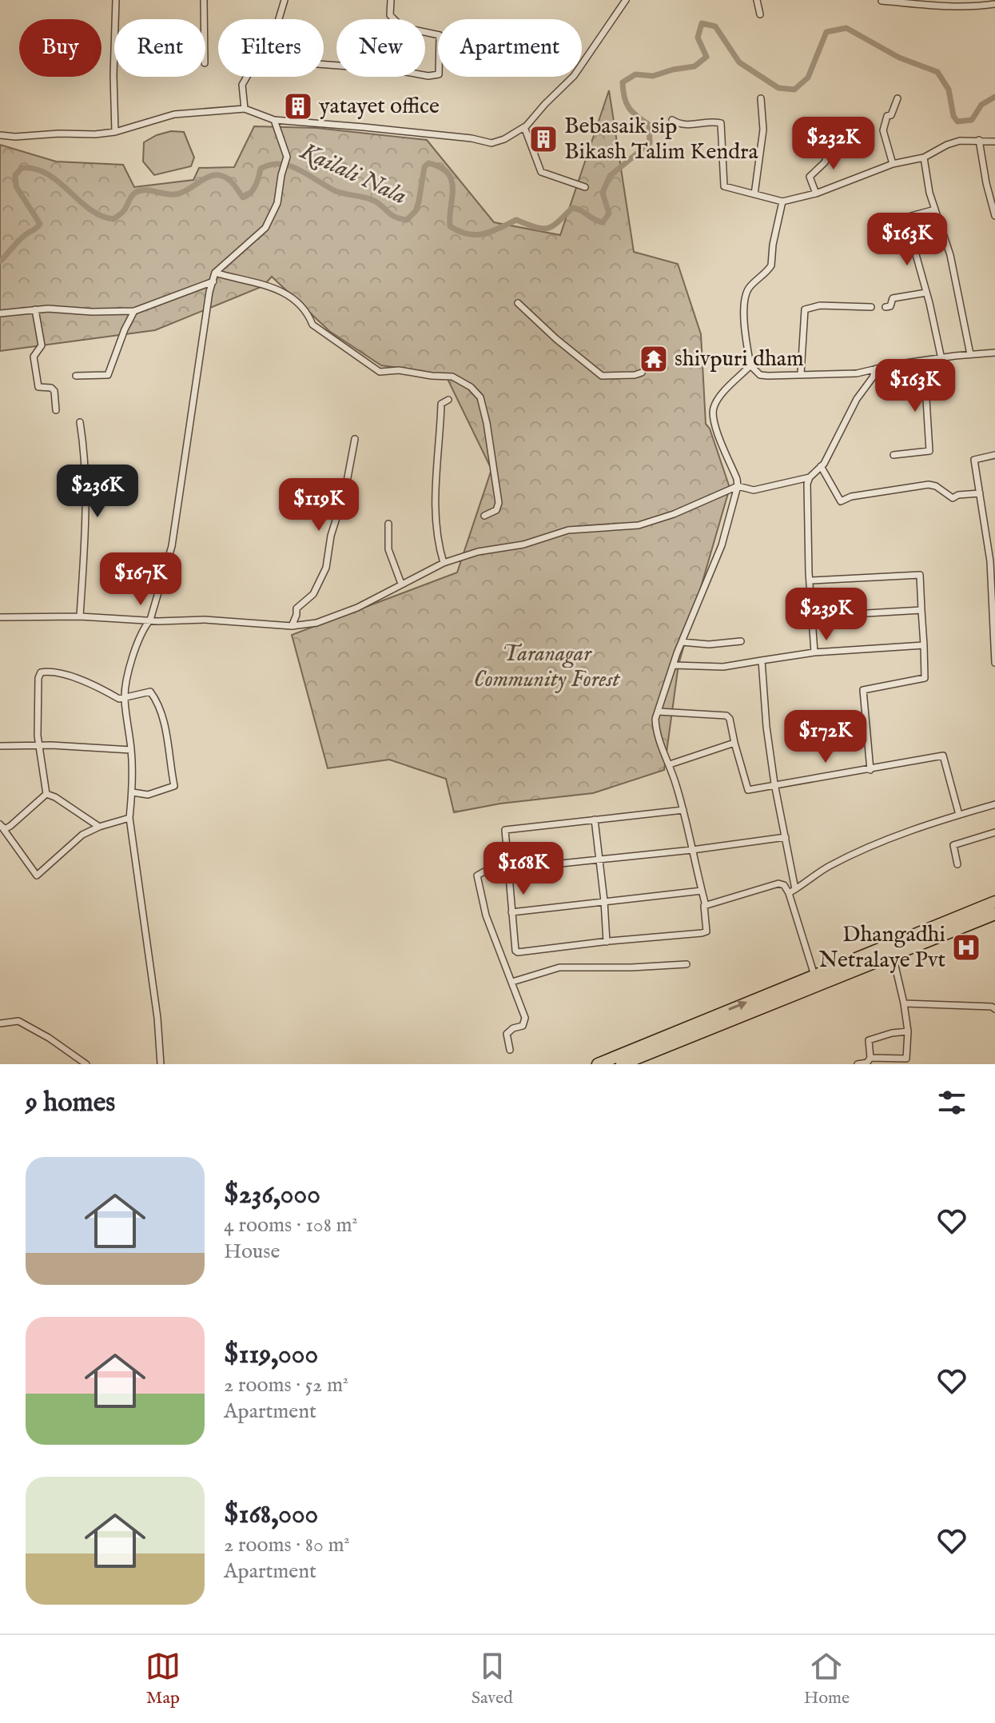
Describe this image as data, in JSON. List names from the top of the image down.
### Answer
{
  "water": ["Kailali Nala"],
  "parks": ["Taranagar Community Forest"],
  "places": {
    "building": ["yatayet office", "Bebasaik sip Bikash Talim Kendra"],
    "temple": ["shivpuri dham"],
    "hospital": ["Dhangadhi Netralaye Pvt"]
  },
  "page": {
    "chip": [
      "Buy",
      "Rent",
      "Filters",
      "New",
      "Apartment"
    ],
    "price": [
      "$232K",
      "$163K",
      "$163K",
      "$236K",
      "$119K",
      "$167K",
      "$239K",
      "$172K",
      "$168K"
    ],
    "heading": "9 homes",
    "list": [
      {
        "name": "$236,000",
        "note": "4 rooms · 108 m² · House"
      },
      {
        "name": "$119,000",
        "note": "2 rooms · 52 m² · Apartment"
      },
      {
        "name": "$168,000",
        "note": "2 rooms · 80 m² · Apartment"
      }
    ],
    "tabs": ["Map", "Saved", "Home"]
  }
}
